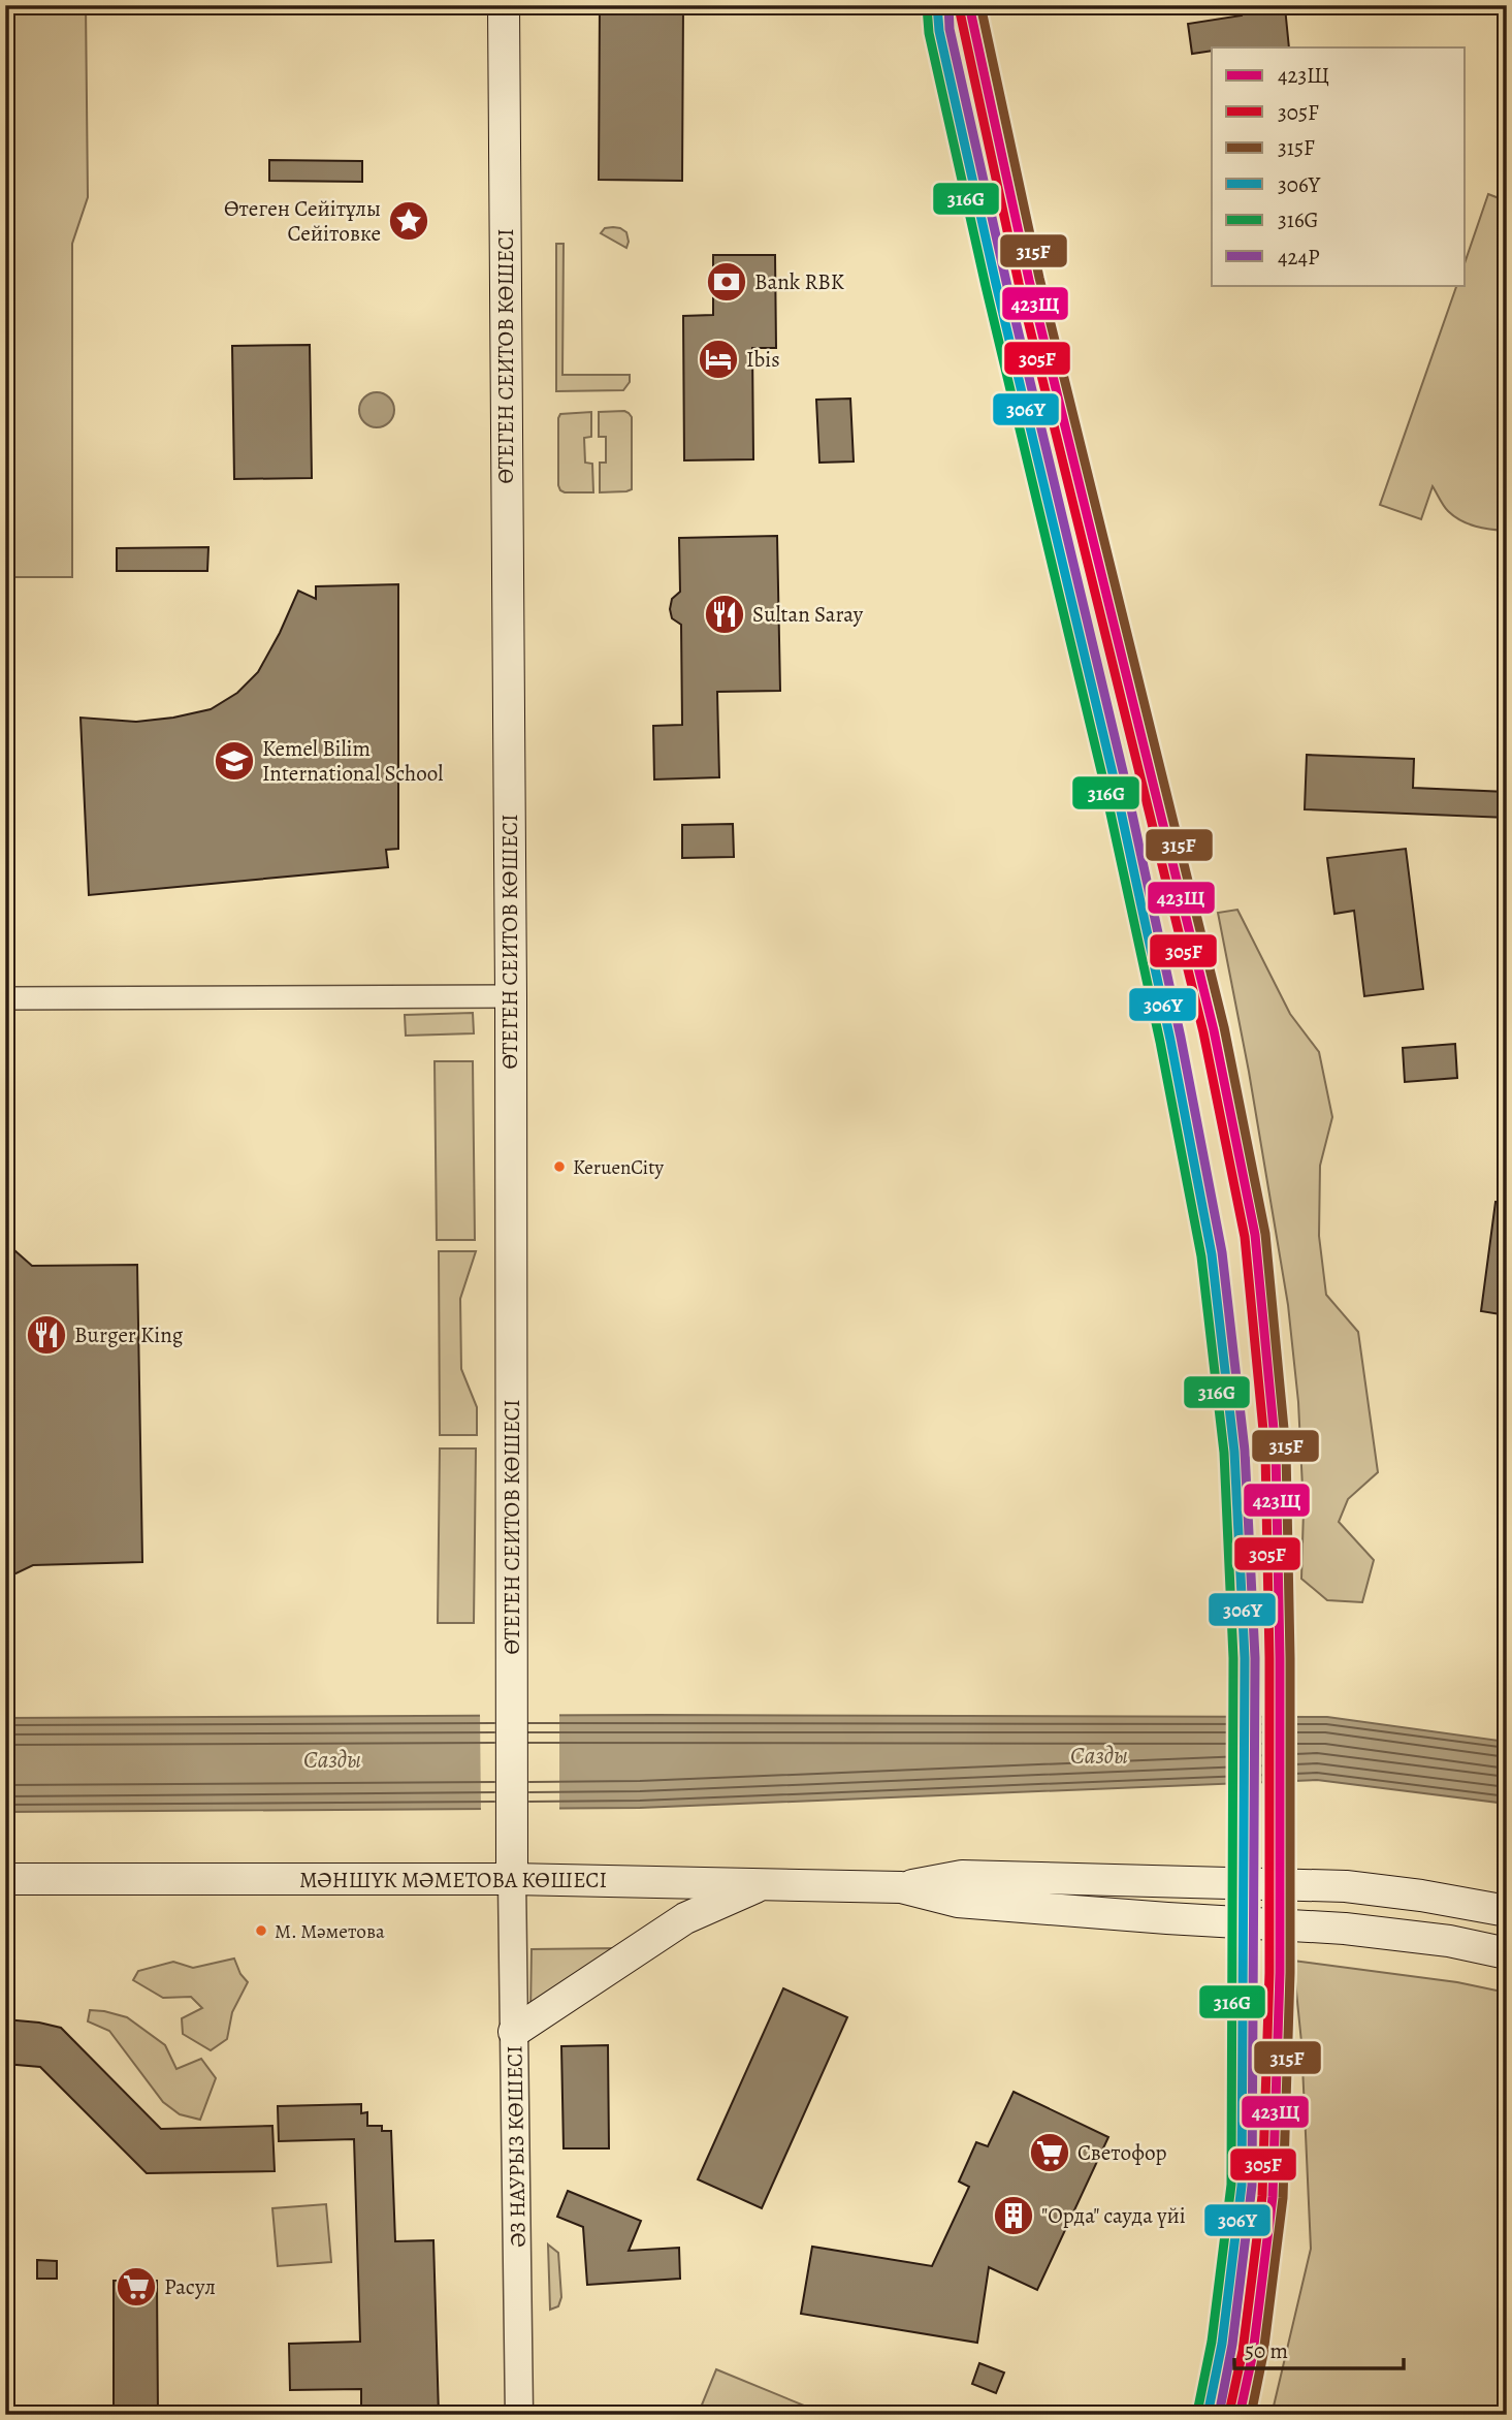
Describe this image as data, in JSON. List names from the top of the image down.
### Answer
{
  "streets": {
    "main road": ["ӨТЕГЕН СЕИТОВ КӨШЕСІ", "МӘНШҮК МӘМЕТОВА КӨШЕСІ"],
    "street": ["ӘЗ НАУРЫЗ КӨШЕСІ"]
  },
  "crossings": [
    ["ӨТЕГЕН СЕИТОВ КӨШЕСІ", "МӘНШҮК МӘМЕТОВА КӨШЕСІ"],
    ["ӨТЕГЕН СЕИТОВ КӨШЕСІ", "ӘЗ НАУРЫЗ КӨШЕСІ"],
    ["МӘНШҮК МӘМЕТОВА КӨШЕСІ", "ӘЗ НАУРЫЗ КӨШЕСІ"]
  ],
  "water": ["Сазды"],
  "places": {
    "place": ["Өтеген Сейітұлы Сейітовке"],
    "bank": ["Bank RBK"],
    "hotel": ["Ibis"],
    "restaurant": ["Sultan Saray", "Burger King"],
    "school or university": ["Kemel Bilim International School"],
    "other": ["KeruenCity", "М. Мәметова"],
    "supermarket": ["Светофор", "Расул"],
    "building": ["\"Орда\" сауда үйі"]
  },
  "lines": [
    "transit line 423Щ",
    "transit line 315F",
    "transit line 306Y",
    "transit line 424Р",
    "transit line 316G",
    "transit line 305F"
  ],
  "legend": [
    "423Щ",
    "305F",
    "315F",
    "306Y",
    "316G",
    "424Р"
  ],
  "scale_bar": "50 m"
}
